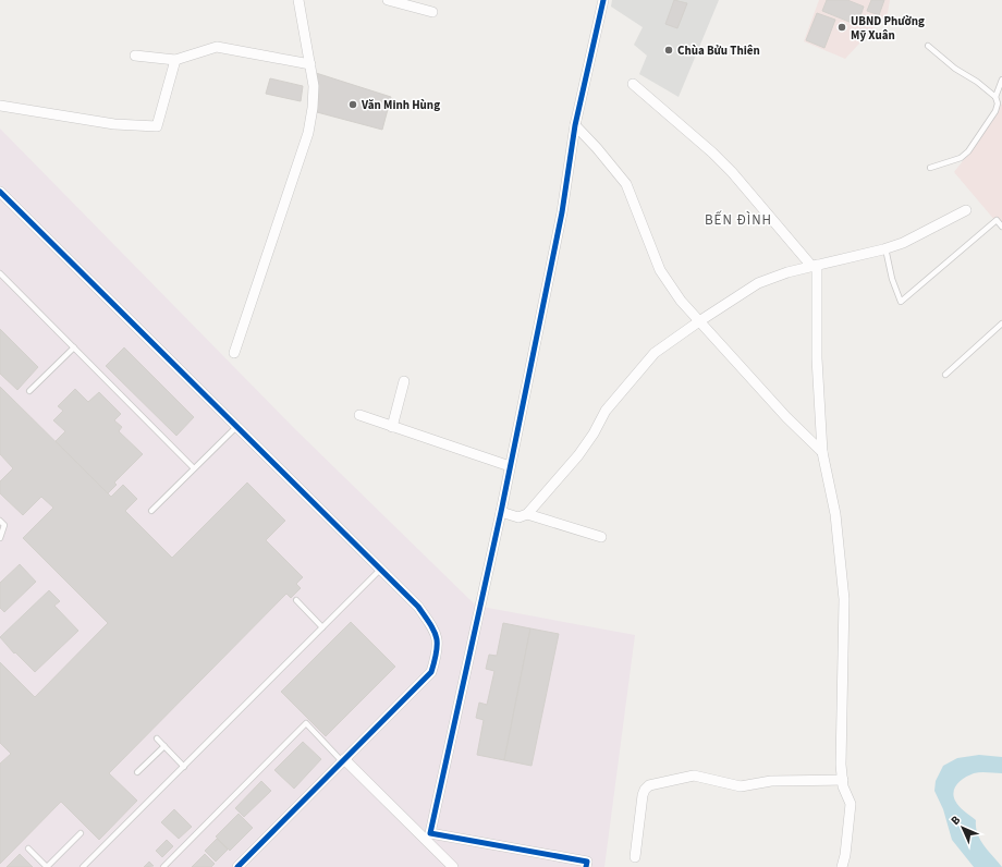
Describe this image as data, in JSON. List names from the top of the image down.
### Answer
{
  "districts": ["BẾN ĐÌNH"],
  "places": ["UBND Phường Mỹ Xuân", "Chùa Bửu Thiên", "Văn Minh Hùng"],
  "north": "top left"
}
